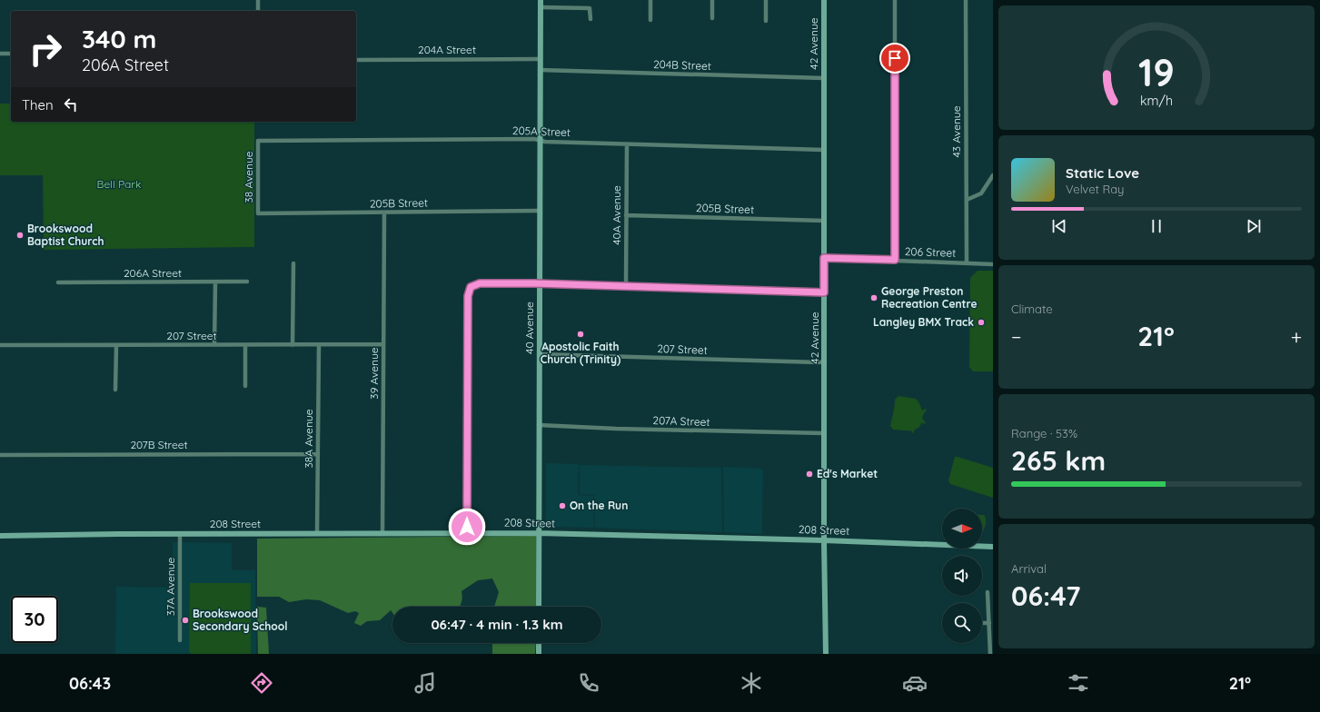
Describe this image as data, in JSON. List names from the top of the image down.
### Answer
{
  "streets": {
    "main road": ["42 Avenue", "40 Avenue", "208 Street"],
    "street": [
      "204A Street",
      "204B Street",
      "205A Street",
      "43 Avenue",
      "38 Avenue",
      "205B Street",
      "40A Avenue",
      "206 Street",
      "206A Street",
      "207 Street",
      "39 Avenue",
      "207A Street",
      "38A Avenue",
      "207B Street",
      "37A Avenue"
    ]
  },
  "crossings": [
    ["42 Avenue", "204B Street"],
    ["42 Avenue", "205A Street"],
    ["42 Avenue", "205B Street"],
    ["42 Avenue", "206 Street"],
    ["42 Avenue", "207 Street"],
    ["42 Avenue", "207A Street"],
    ["42 Avenue", "208 Street"],
    ["204A Street", "40 Avenue"],
    ["204B Street", "40 Avenue"],
    ["205A Street", "38 Avenue"],
    ["205A Street", "40A Avenue"],
    ["205A Street", "40 Avenue"],
    ["43 Avenue", "206 Street"],
    ["38 Avenue", "205B Street"],
    ["205B Street", "40A Avenue"],
    ["205B Street", "40 Avenue"],
    ["205B Street", "39 Avenue"],
    ["40 Avenue", "207 Street"],
    ["40 Avenue", "207A Street"],
    ["40 Avenue", "208 Street"],
    ["207 Street", "39 Avenue"],
    ["207 Street", "38A Avenue"],
    ["39 Avenue", "208 Street"],
    ["38A Avenue", "207B Street"],
    ["38A Avenue", "208 Street"],
    ["208 Street", "37A Avenue"]
  ],
  "parks": ["Bell Park"],
  "places": [
    "Brookswood Baptist Church",
    "George Preston Recreation Centre",
    "Langley BMX Track",
    "Apostolic Faith Church (Trinity)",
    "Ed's Market",
    "On the Run",
    "Brookswood Secondary School"
  ],
  "north": "right",
  "page": {
    "turn": ["340 m", "206A Street"],
    "then": "Then",
    "song": ["Static Love", "Velvet Ray"],
    "tile": [
      "Climate",
      ["Range · 53%", "265 km"],
      ["Arrival", "06:47"]
    ],
    "heat": ["−", "21°", "+"],
    "limit": "30",
    "trip": "06:47 · 4 min · 1.3 km",
    "tabs": ["06:43", "21°"],
    "gauge": ["19", "km/h"]
  }
}
